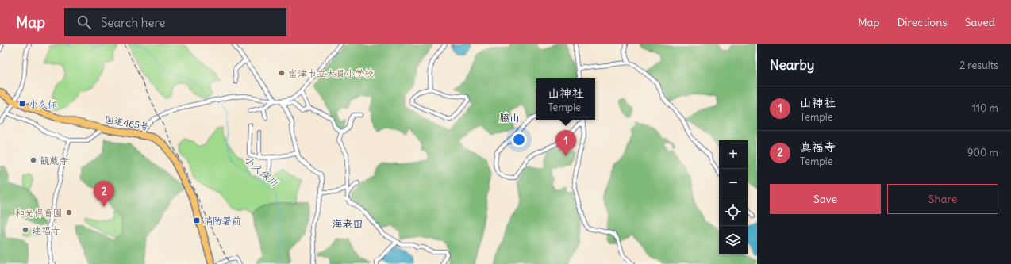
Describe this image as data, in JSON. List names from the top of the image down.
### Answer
{
  "streets": {
    "highway": ["国道465号"]
  },
  "districts": ["脇山", "海老田"],
  "water": ["小久保川"],
  "places": {
    "other": [
      "富津市立大貫小学校",
      "観蔵寺",
      "和光保育園",
      "建福寺"
    ],
    "transit": ["小久保", "消防署前"]
  },
  "page": {
    "header": "Map",
    "search": "Search here",
    "nav": ["Map", "Directions", "Saved"],
    "heading": ["Nearby", "2 results"],
    "popup": ["山神社", "Temple"],
    "list": [
      {
        "mark": "1",
        "name": "山神社",
        "note": "Temple",
        "value": "110 m"
      },
      {
        "mark": "2",
        "name": "真福寺",
        "note": "Temple",
        "value": "900 m"
      }
    ],
    "pins": ["1", "2"],
    "map_buttons": ["+", "−"],
    "buttons": ["Save", "Share"]
  }
}
